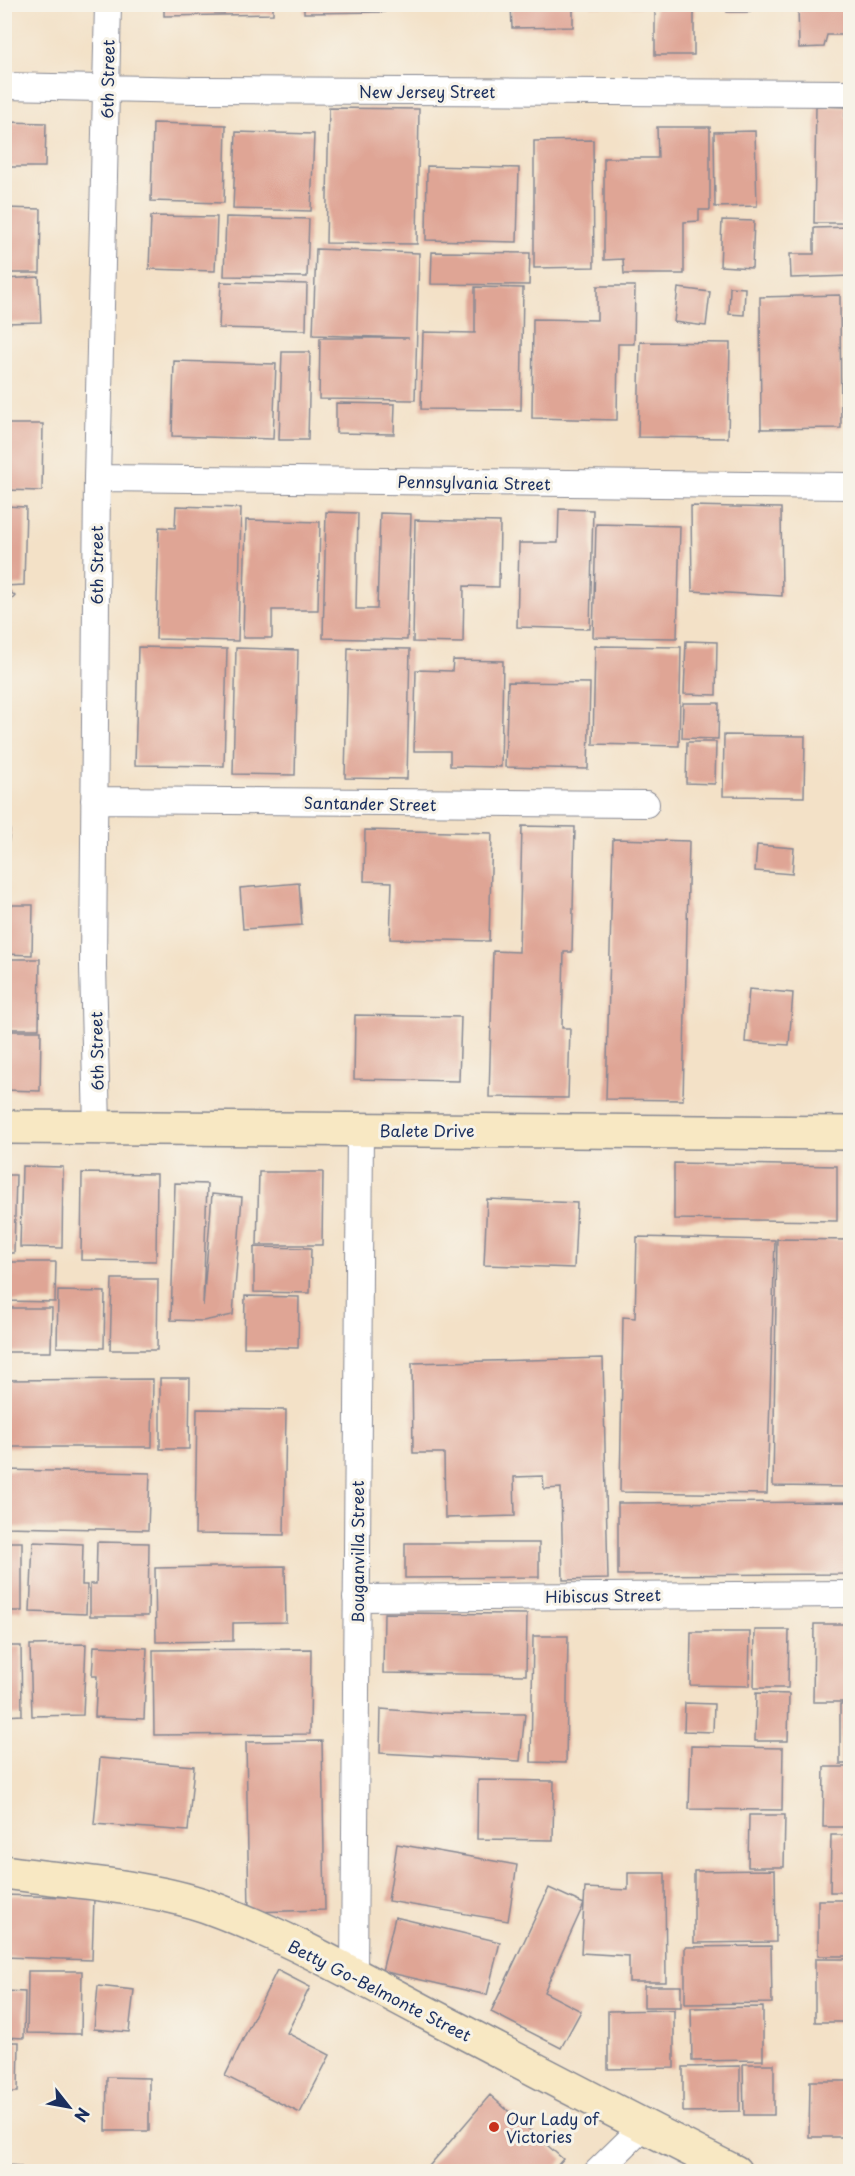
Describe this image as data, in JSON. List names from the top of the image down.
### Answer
{
  "streets": {
    "street": [
      "6th Street",
      "New Jersey Street",
      "Pennsylvania Street",
      "Santander Street",
      "Balete Drive",
      "Bouganvilla Street",
      "Hibiscus Street",
      "Betty Go-Belmonte Street"
    ]
  },
  "crossings": [
    ["6th Street", "New Jersey Street"],
    ["6th Street", "Pennsylvania Street"],
    ["6th Street", "Santander Street"],
    ["6th Street", "Balete Drive"],
    ["Balete Drive", "Bouganvilla Street"],
    ["Bouganvilla Street", "Hibiscus Street"],
    ["Bouganvilla Street", "Betty Go-Belmonte Street"]
  ],
  "places": ["Our Lady of Victories"],
  "north": "bottom right"
}
